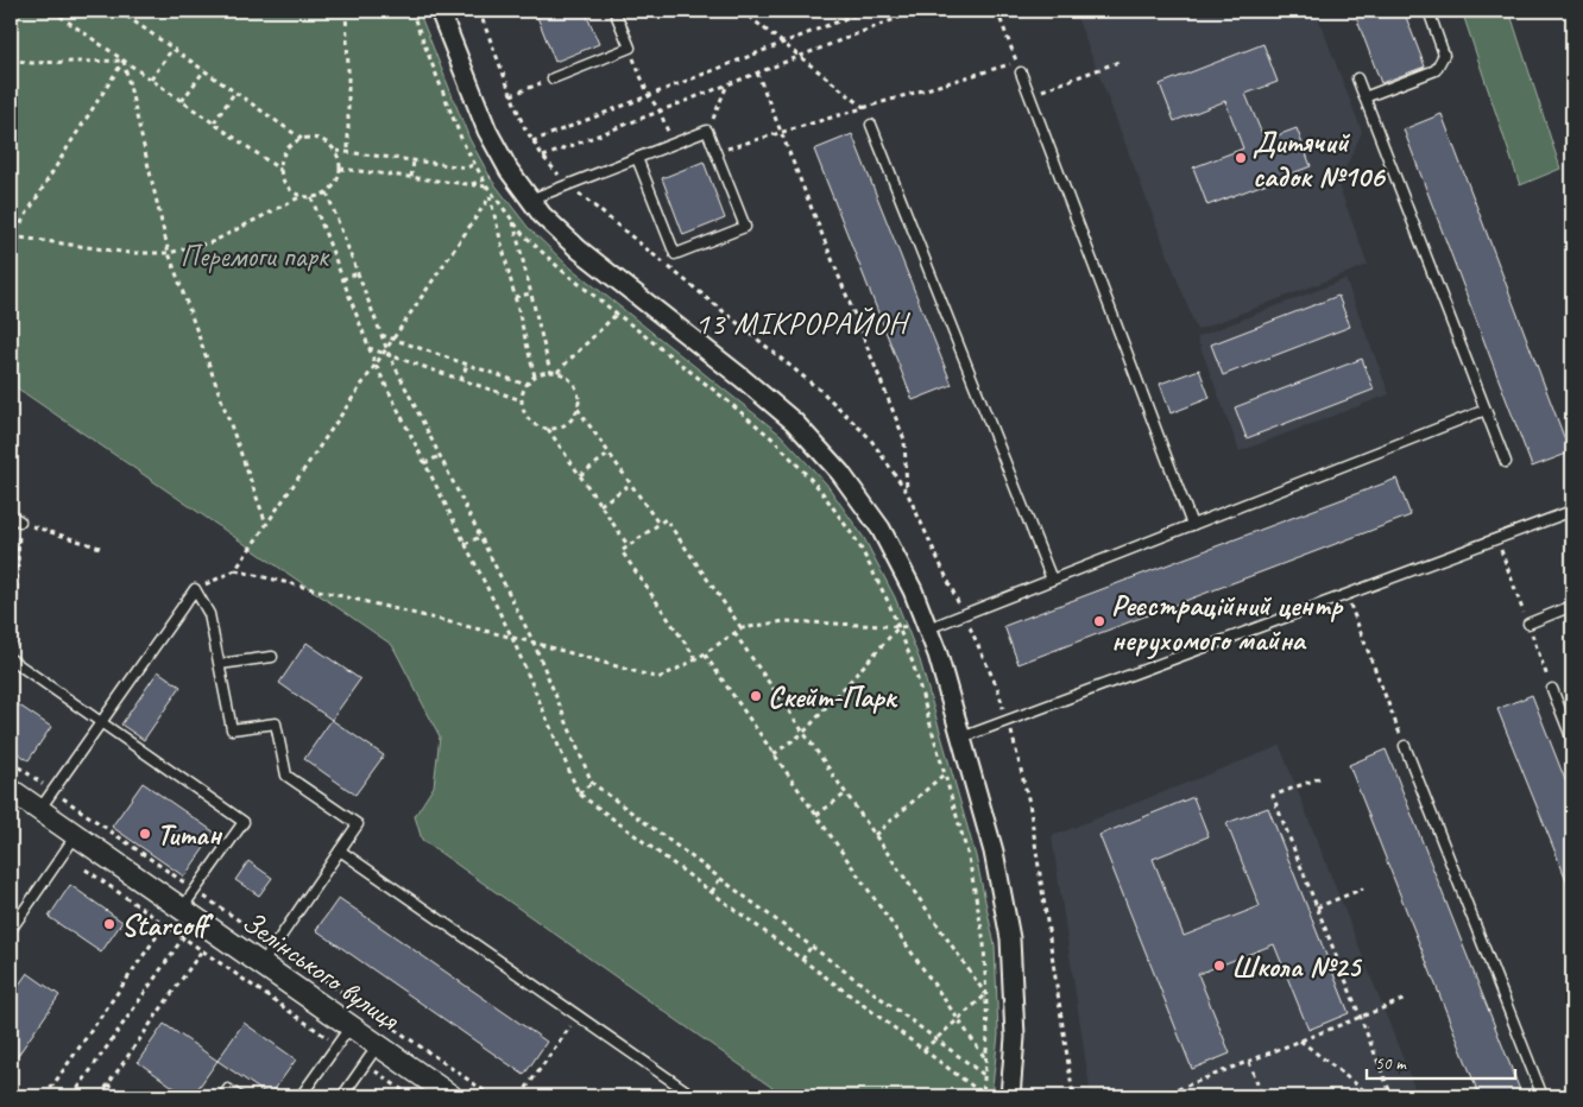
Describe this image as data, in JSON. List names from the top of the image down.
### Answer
{
  "streets": {
    "street": ["Зелінського вулиця"]
  },
  "districts": ["13 МІКРОРАЙОН"],
  "parks": ["Перемоги парк"],
  "places": [
    "Дитячий садок №106",
    "Реєстраційний центр нерухомого майна",
    "Скейт-Парк",
    "Титан",
    "Starcoff",
    "Школа №25"
  ],
  "scale_bar": "50 m"
}
